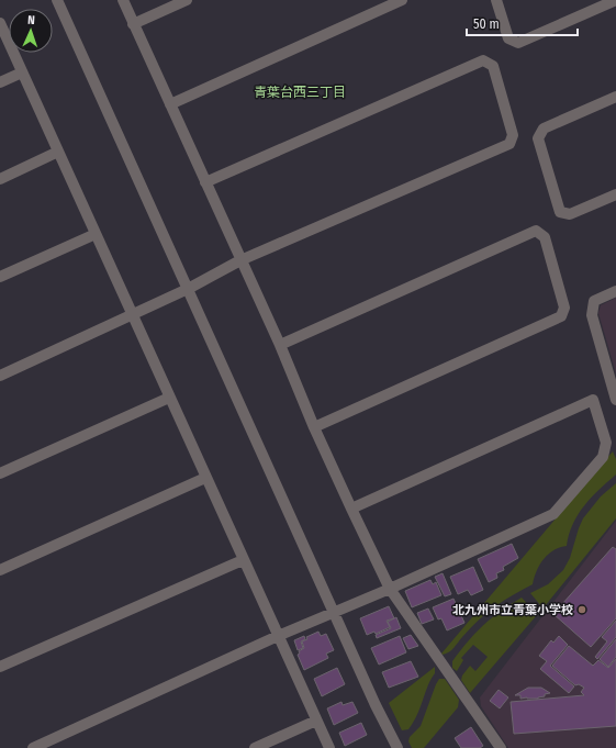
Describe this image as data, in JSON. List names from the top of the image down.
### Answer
{
  "districts": ["青葉台西三丁目"],
  "places": ["北九州市立青葉小学校"],
  "scale_bar": "50 m",
  "north": "top"
}
